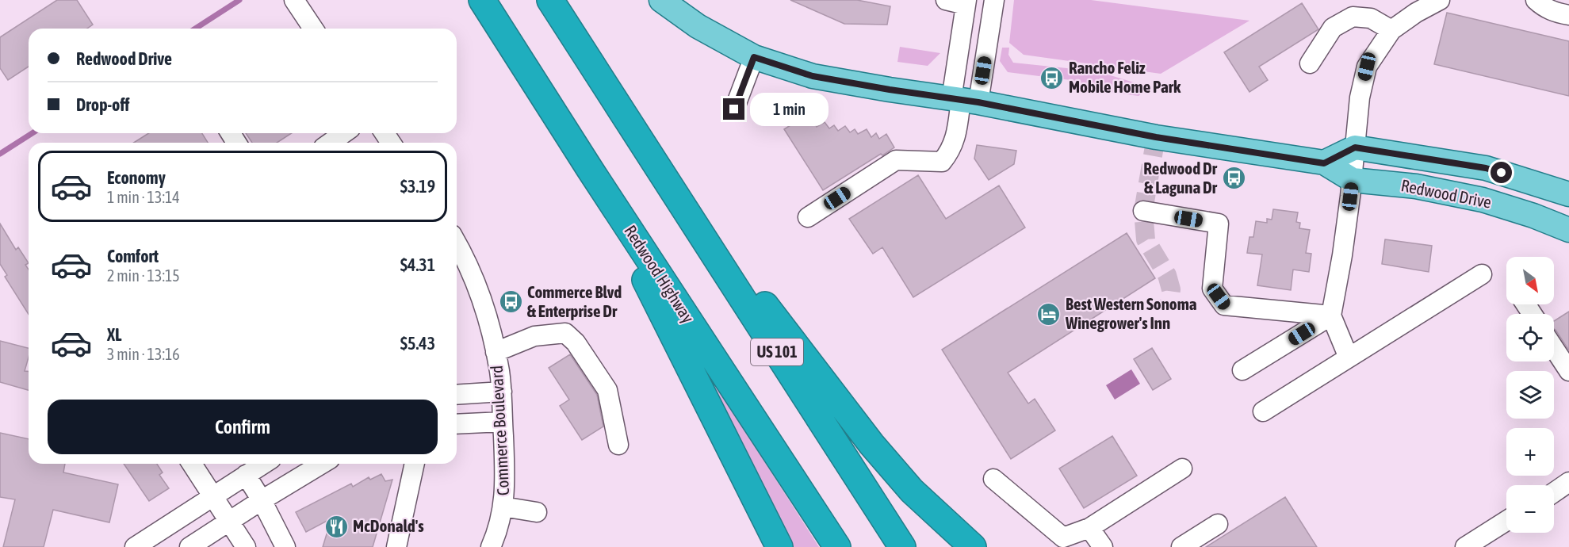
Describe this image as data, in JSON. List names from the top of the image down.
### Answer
{
  "streets": {
    "highway": ["Redwood Highway", "US 101"],
    "main road": ["Redwood Drive"],
    "street": ["Commerce Boulevard"]
  },
  "places": {
    "bus stop": ["Rancho Feliz Mobile Home Park", "Redwood Dr & Laguna Dr", "Commerce Blvd & Enterprise Dr"],
    "hotel": ["Best Western Sonoma Winegrower's Inn"],
    "restaurant": ["McDonald's"]
  },
  "north": "bottom right",
  "page": {
    "banner": ["Redwood Drive", "Drop-off"],
    "bubble": "1 min",
    "list": [
      {
        "name": "Economy",
        "note": "1 min · 13:14",
        "value": "$3.19"
      },
      {
        "name": "Comfort",
        "note": "2 min · 13:15",
        "value": "$4.31"
      },
      {
        "name": "XL",
        "note": "3 min · 13:16",
        "value": "$5.43"
      }
    ],
    "map_buttons": ["+", "−"],
    "buttons": "Confirm"
  }
}
